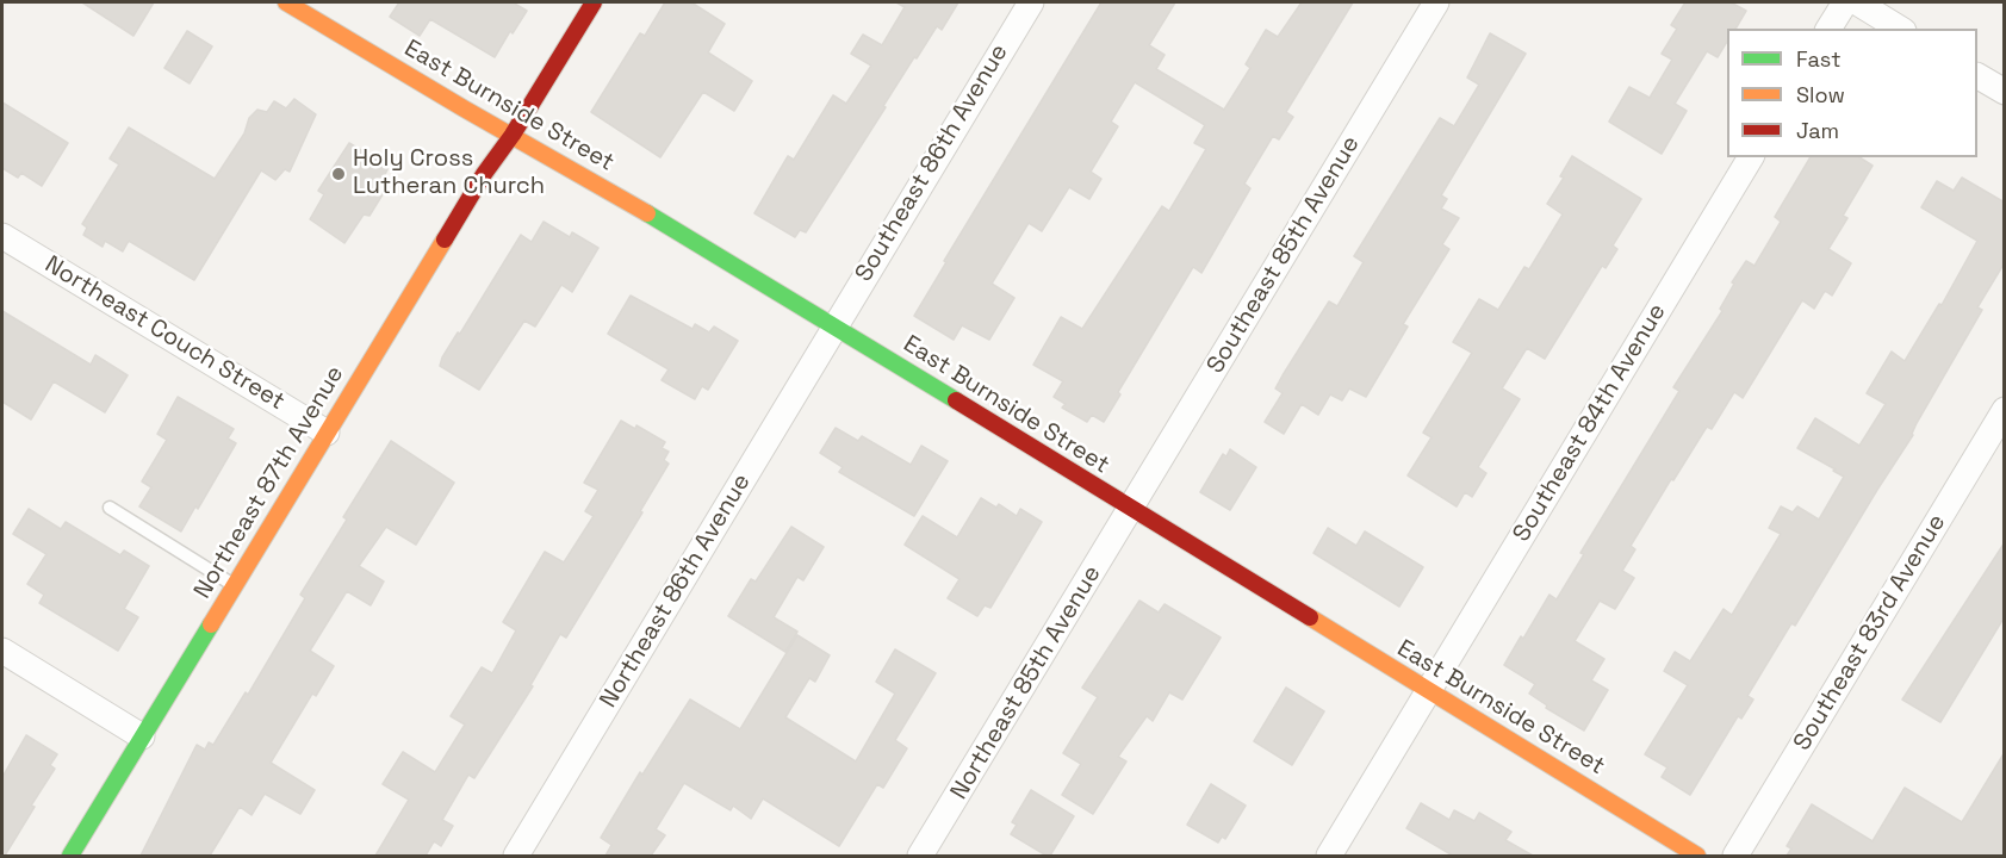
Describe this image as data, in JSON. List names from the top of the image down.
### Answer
{
  "streets": {
    "street": [
      "East Burnside Street",
      "Southeast 86th Avenue",
      "Southeast 85th Avenue",
      "Northeast Couch Street",
      "Southeast 84th Avenue",
      "Northeast 87th Avenue",
      "Northeast 86th Avenue",
      "Southeast 83rd Avenue",
      "Northeast 85th Avenue"
    ]
  },
  "crossings": [
    ["East Burnside Street", "Southeast 86th Avenue"],
    ["East Burnside Street", "Southeast 85th Avenue"],
    ["East Burnside Street", "Southeast 84th Avenue"],
    ["East Burnside Street", "Northeast 87th Avenue"],
    ["East Burnside Street", "Northeast 86th Avenue"],
    ["East Burnside Street", "Northeast 85th Avenue"],
    ["Southeast 86th Avenue", "Northeast 86th Avenue"],
    ["Southeast 85th Avenue", "Northeast 85th Avenue"],
    ["Northeast Couch Street", "Northeast 87th Avenue"]
  ],
  "places": ["Holy Cross Lutheran Church"],
  "legend": ["Fast", "Slow", "Jam"]
}
